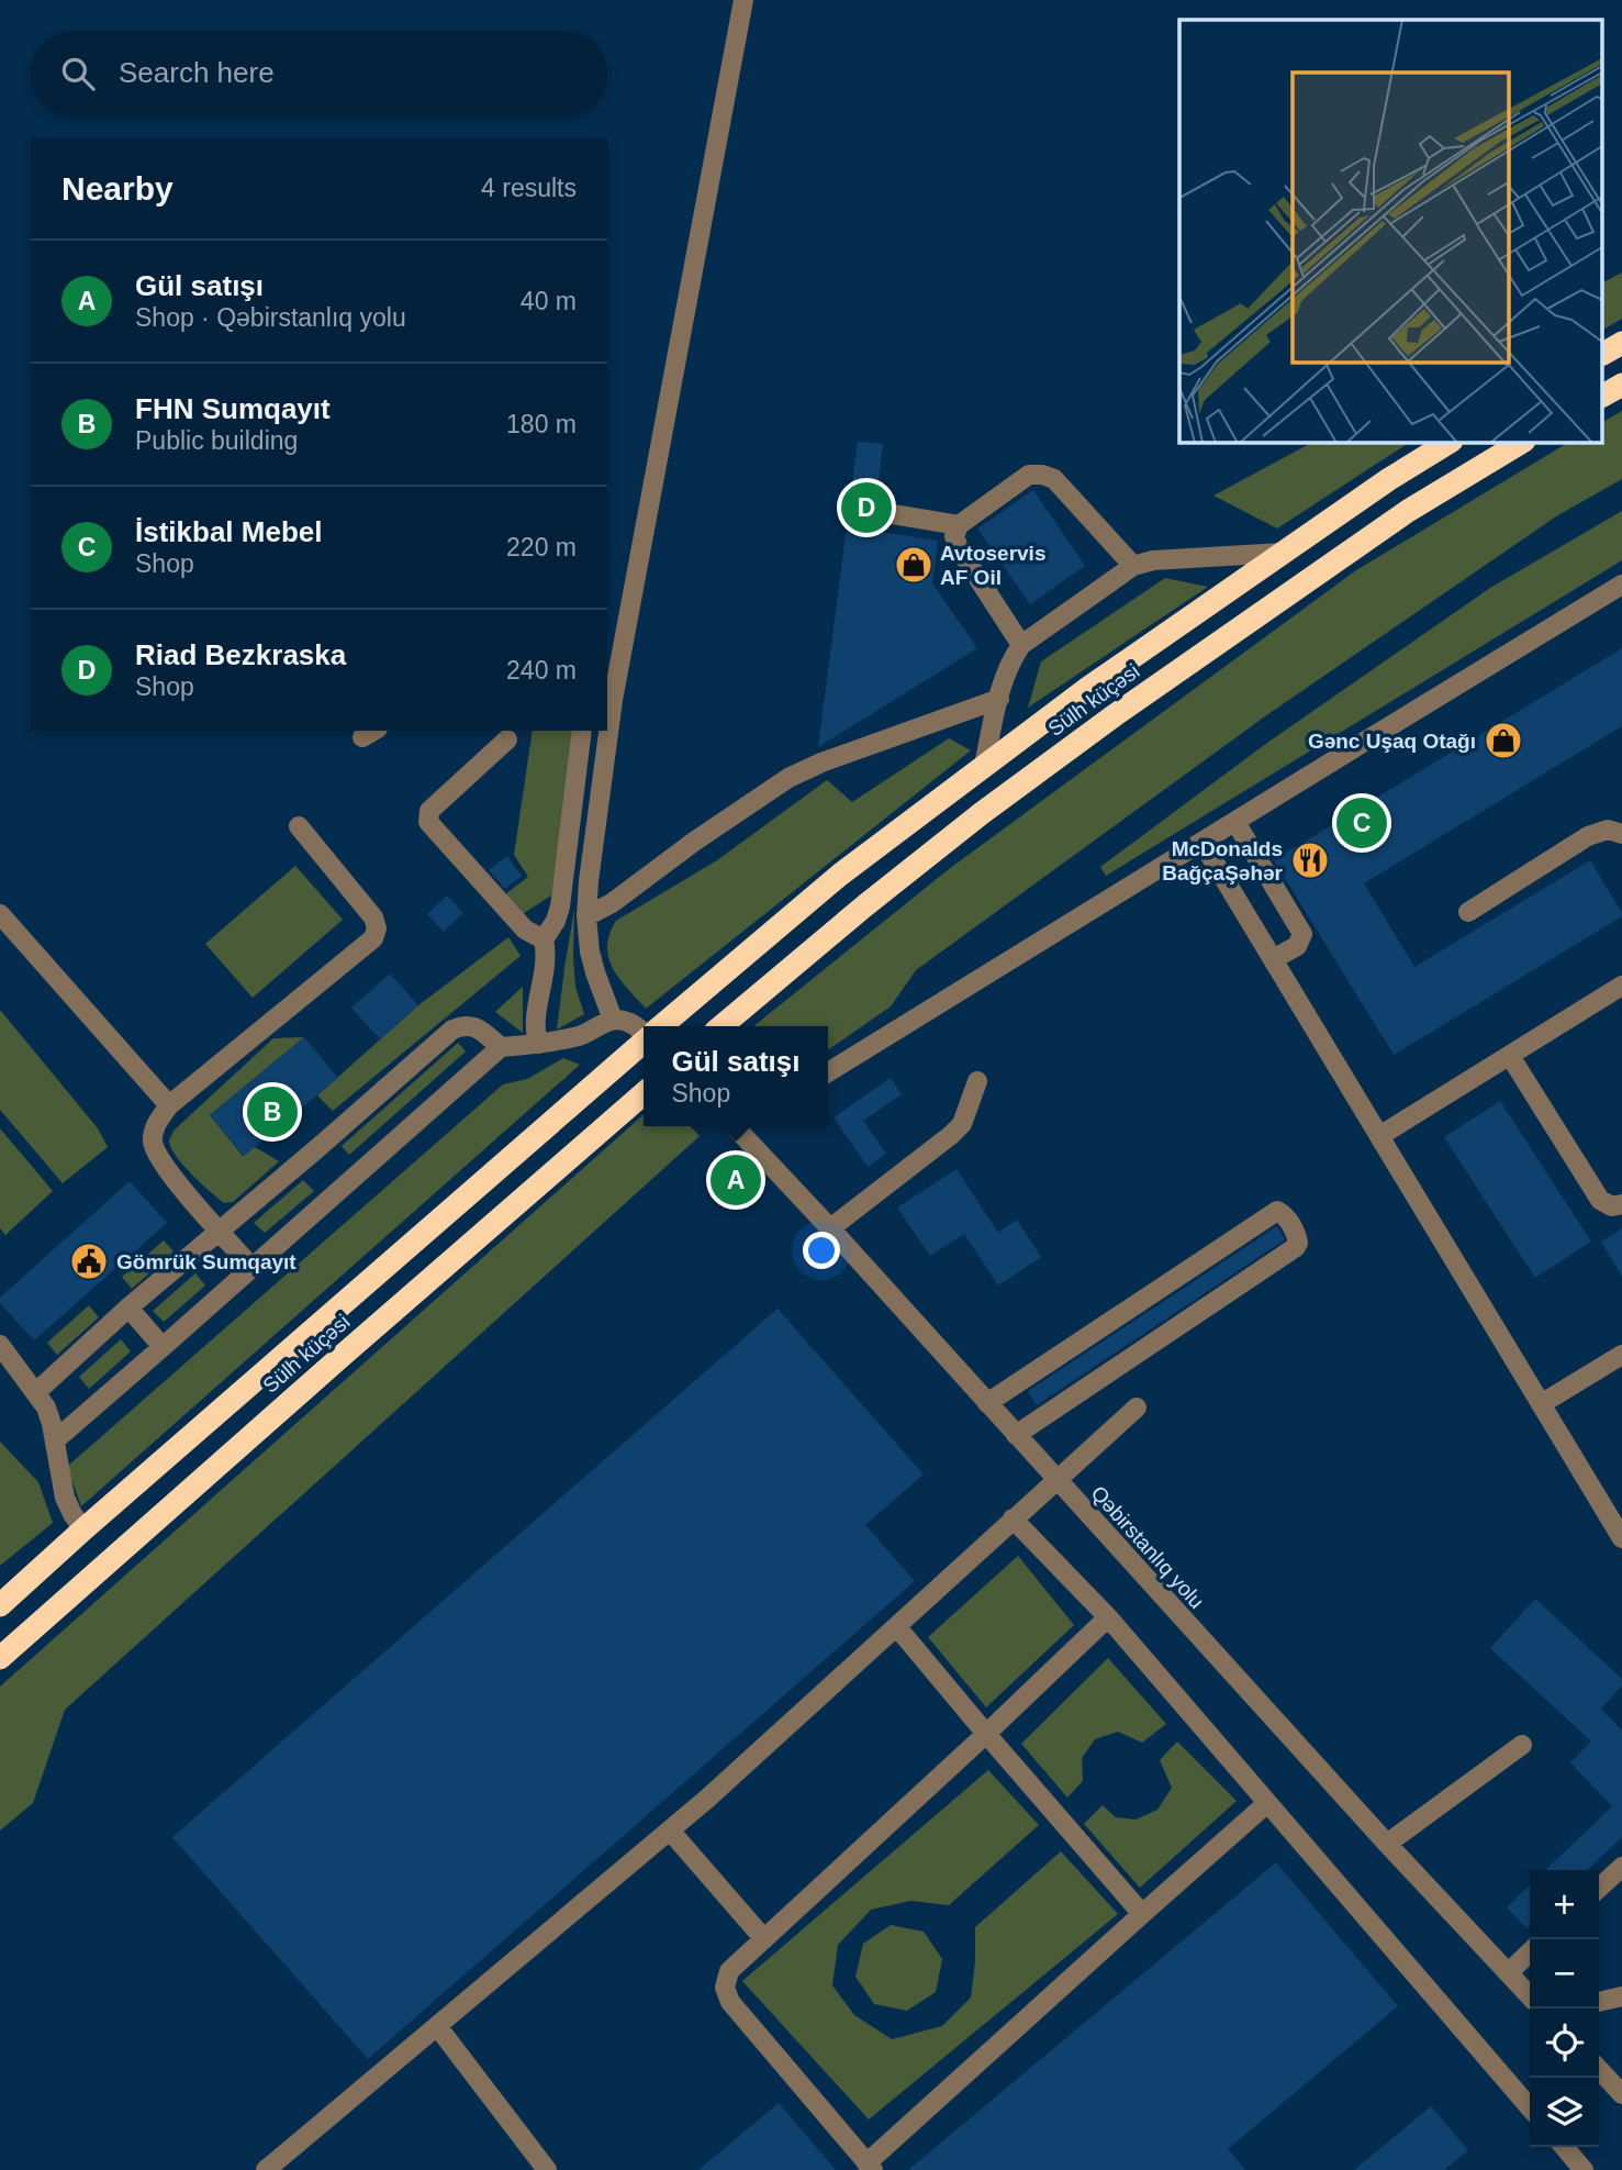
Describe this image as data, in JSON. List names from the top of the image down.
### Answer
{
  "streets": {
    "highway": ["Sülh küçəsi"],
    "street": ["Qəbirstanlıq yolu"]
  },
  "places": {
    "shop": ["Avtoservis AF Oil", "Gənc Uşaq Otağı"],
    "restaurant": ["McDonalds BağçaŞəhər"],
    "public building": ["Gömrük Sumqayıt"]
  },
  "page": {
    "search": "Search here",
    "heading": ["Nearby", "4 results"],
    "list": [
      {
        "mark": "A",
        "name": "Gül satışı",
        "note": "Shop · Qəbirstanlıq yolu",
        "value": "40 m"
      },
      {
        "mark": "B",
        "name": "FHN Sumqayıt",
        "note": "Public building",
        "value": "180 m"
      },
      {
        "mark": "C",
        "name": "İstikbal Mebel",
        "note": "Shop",
        "value": "220 m"
      },
      {
        "mark": "D",
        "name": "Riad Bezkraska",
        "note": "Shop",
        "value": "240 m"
      }
    ],
    "pins": [
      "D",
      "C",
      "B",
      "A"
    ],
    "popup": ["Gül satışı", "Shop"],
    "map_buttons": ["+", "−"]
  }
}
